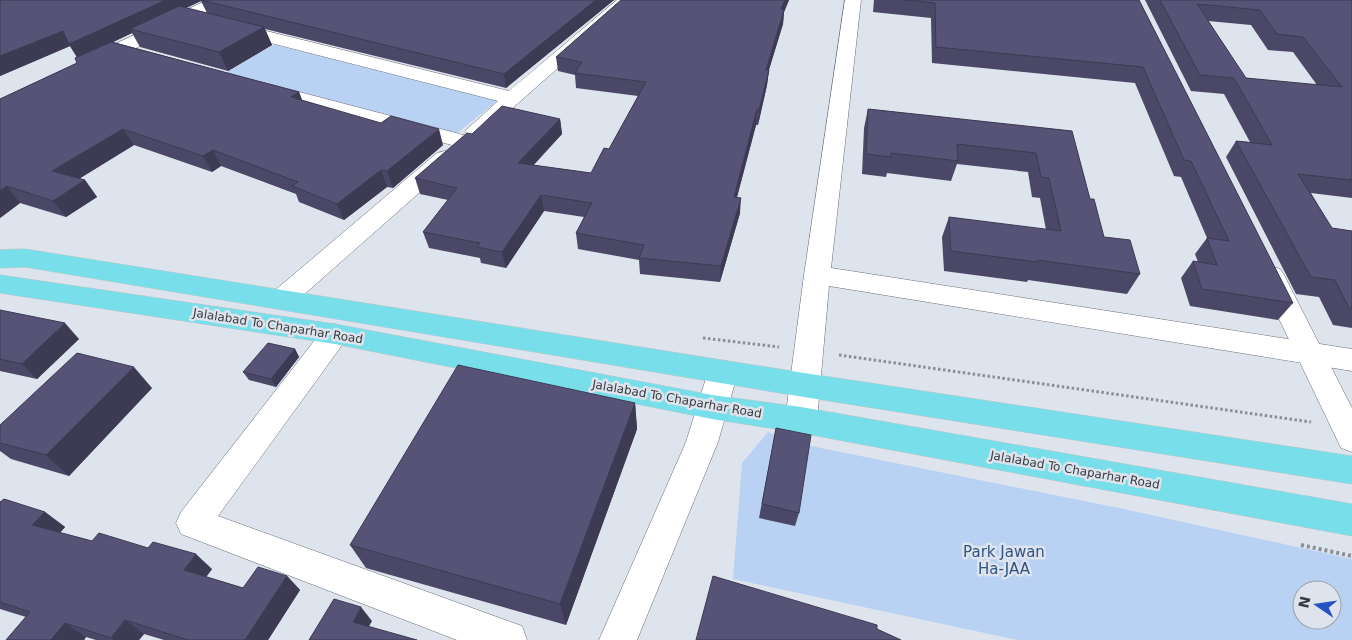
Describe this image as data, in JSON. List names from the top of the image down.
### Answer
{
  "streets": {
    "main road": ["Jalalabad To Chaparhar Road"]
  },
  "parks": ["Park Jawan Ha-JAA"],
  "north": "left"
}
